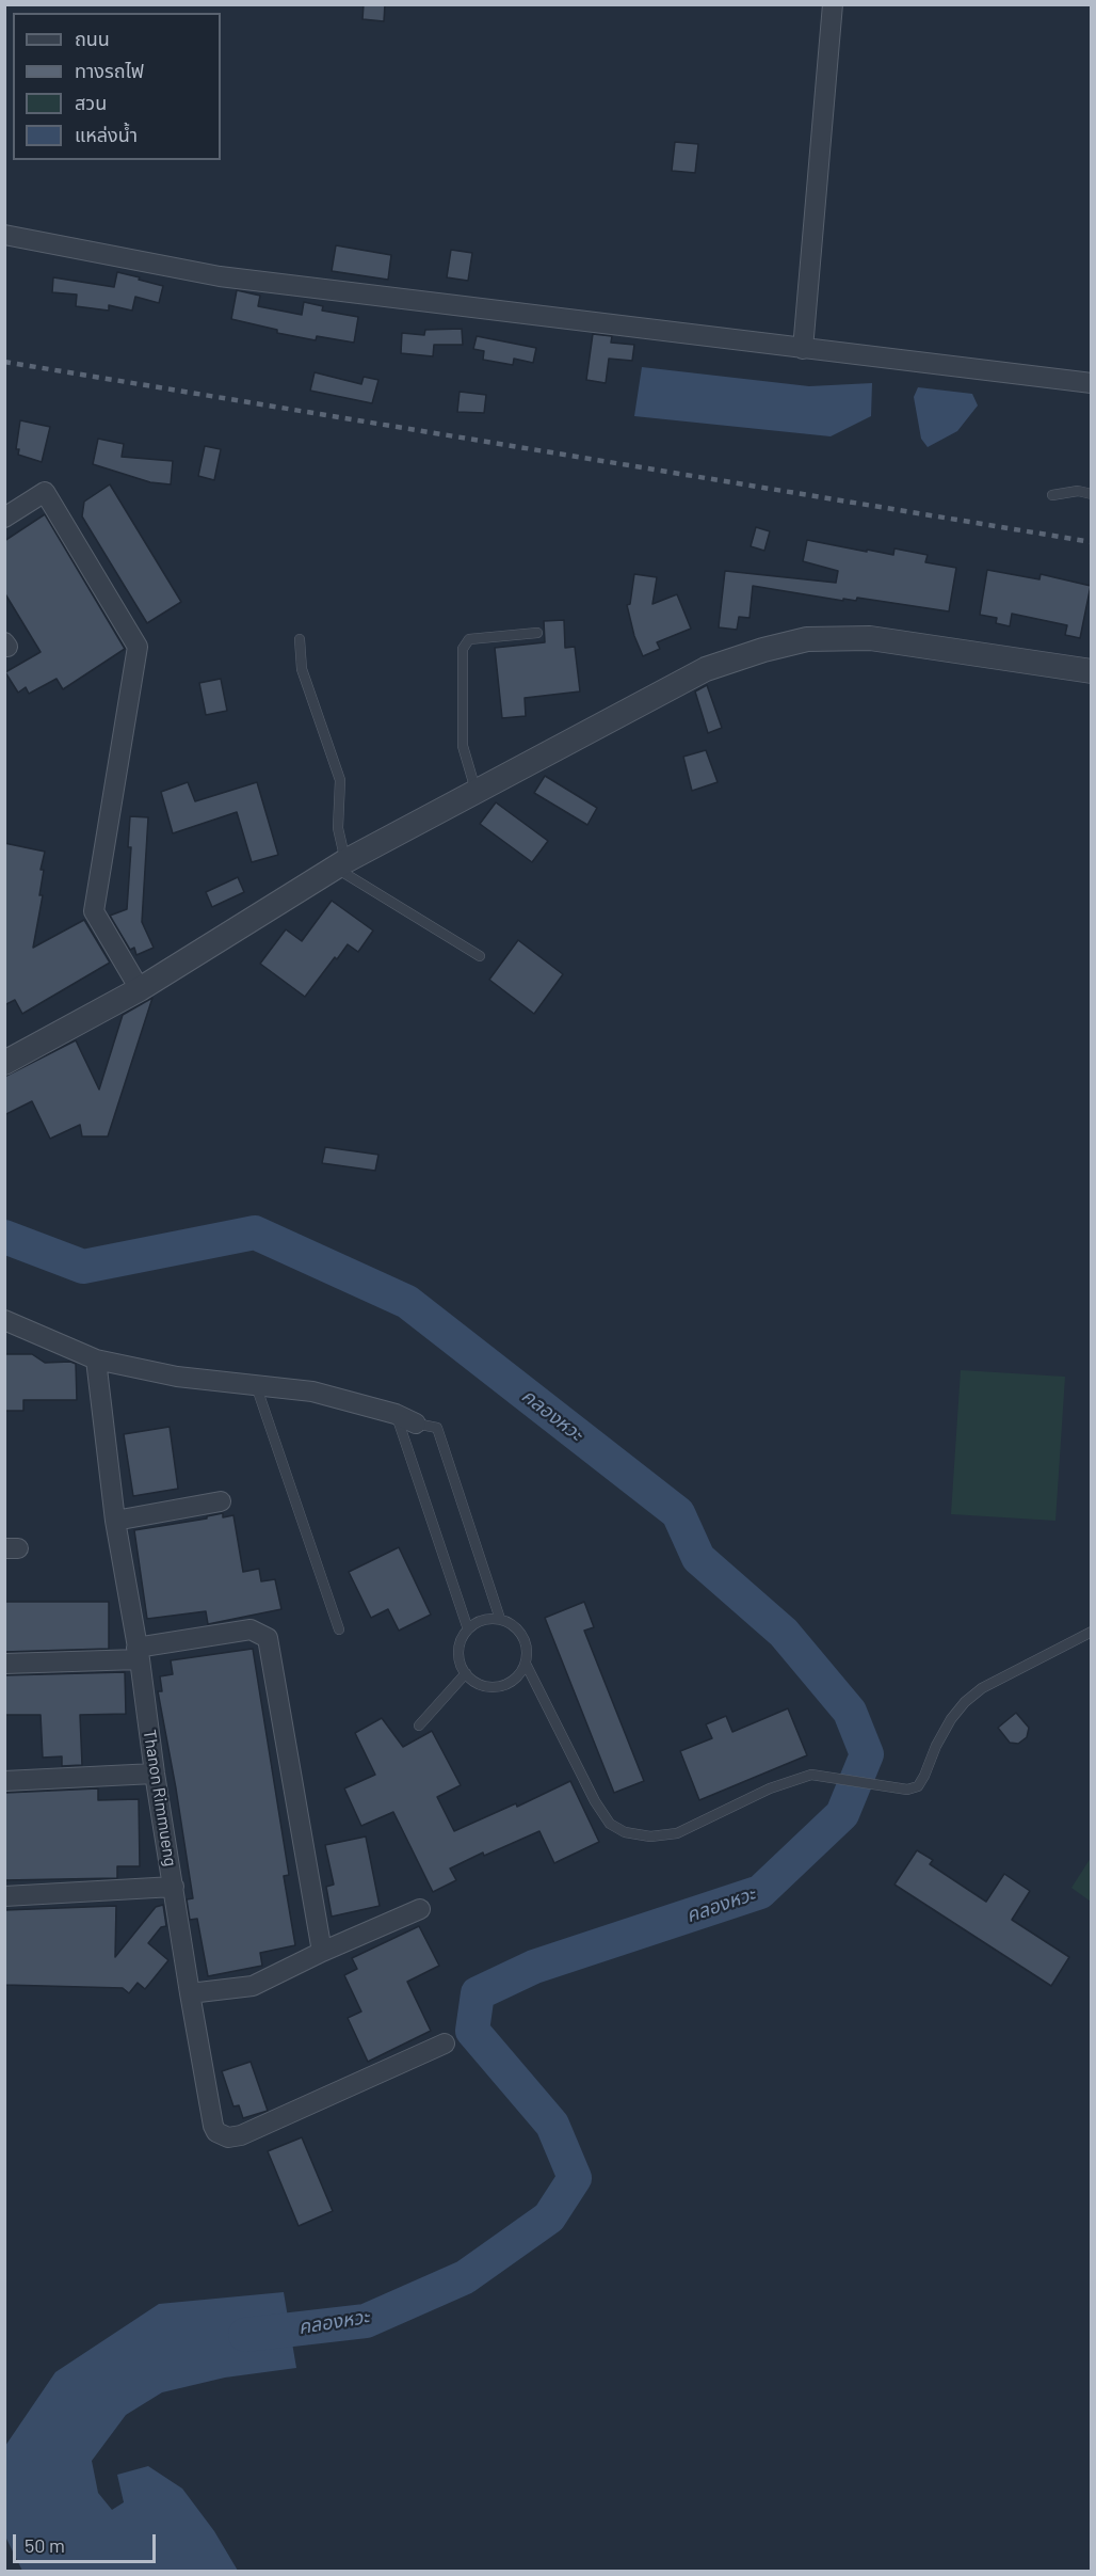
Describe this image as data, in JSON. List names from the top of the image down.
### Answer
{
  "streets": {
    "street": ["Thanon Rimmueng"]
  },
  "water": ["คลองหวะ"],
  "legend": [
    "ถนน",
    "ทางรถไฟ",
    "สวน",
    "แหล่งน้ำ"
  ],
  "scale_bar": "50 m"
}
